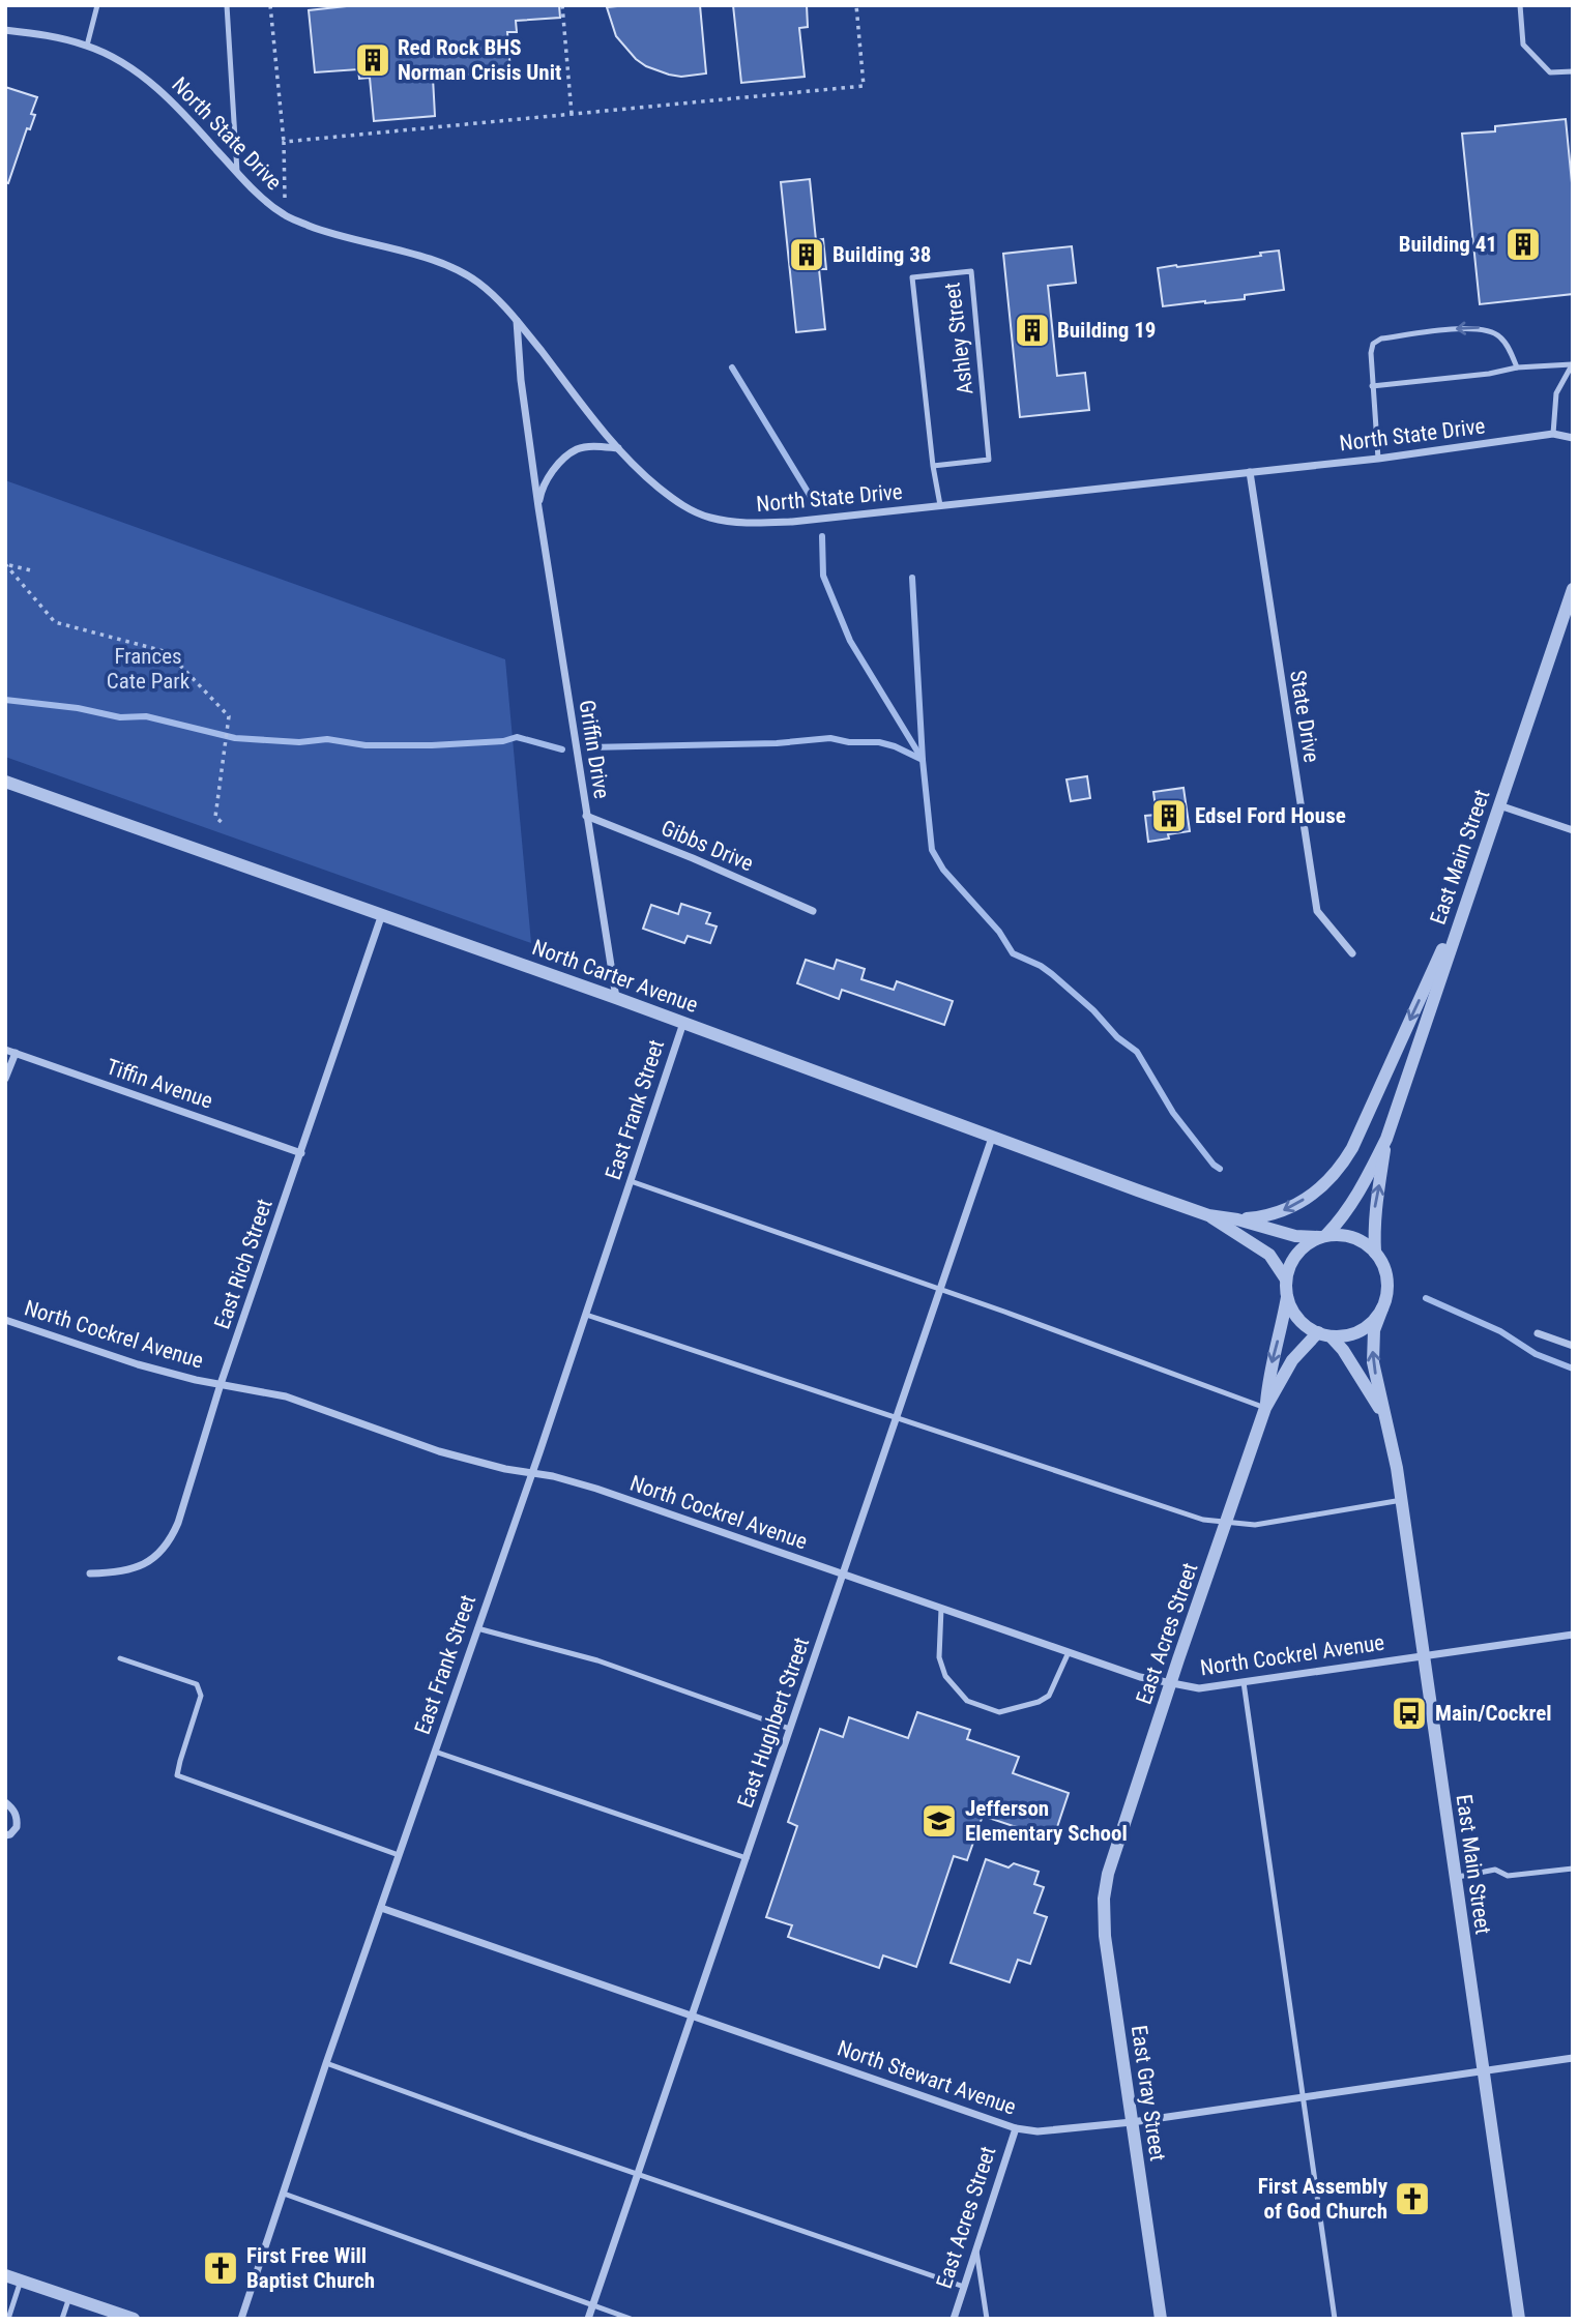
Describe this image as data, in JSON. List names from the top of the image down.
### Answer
{
  "streets": {
    "street": [
      "North State Drive",
      "State Drive",
      "Griffin Drive",
      "Gibbs Drive",
      "East Main Street",
      "North Carter Avenue",
      "Tiffin Avenue",
      "East Frank Street",
      "East Rich Street",
      "North Cockrel Avenue",
      "East Acres Street",
      "East Hughbert Street",
      "North Stewart Avenue",
      "East Gray Street"
    ],
    "lane": ["Ashley Street"]
  },
  "crossings": [
    ["North State Drive", "Ashley Street"],
    ["North State Drive", "State Drive"],
    ["North State Drive", "Griffin Drive"],
    ["Griffin Drive", "Gibbs Drive"],
    ["Griffin Drive", "North Carter Avenue"],
    ["East Main Street", "North Carter Avenue"],
    ["East Main Street", "North Cockrel Avenue"],
    ["East Main Street", "East Acres Street"],
    ["East Main Street", "North Stewart Avenue"],
    ["North Carter Avenue", "East Frank Street"],
    ["North Carter Avenue", "East Rich Street"],
    ["North Carter Avenue", "East Acres Street"],
    ["North Carter Avenue", "East Hughbert Street"],
    ["Tiffin Avenue", "East Rich Street"],
    ["East Frank Street", "North Cockrel Avenue"],
    ["East Frank Street", "North Stewart Avenue"],
    ["East Rich Street", "North Cockrel Avenue"],
    ["North Cockrel Avenue", "East Acres Street"],
    ["North Cockrel Avenue", "East Hughbert Street"],
    ["East Acres Street", "North Stewart Avenue"],
    ["East Acres Street", "East Gray Street"],
    ["East Hughbert Street", "North Stewart Avenue"],
    ["North Stewart Avenue", "East Gray Street"]
  ],
  "parks": ["Frances Cate Park"],
  "places": {
    "building": [
      "Red Rock BHS Norman Crisis Unit",
      "Building 41",
      "Building 38",
      "Building 19",
      "Edsel Ford House"
    ],
    "bus stop": ["Main/Cockrel"],
    "school or university": ["Jefferson Elementary School"],
    "church": ["First Assembly of God Church", "First Free Will Baptist Church"]
  }
}
